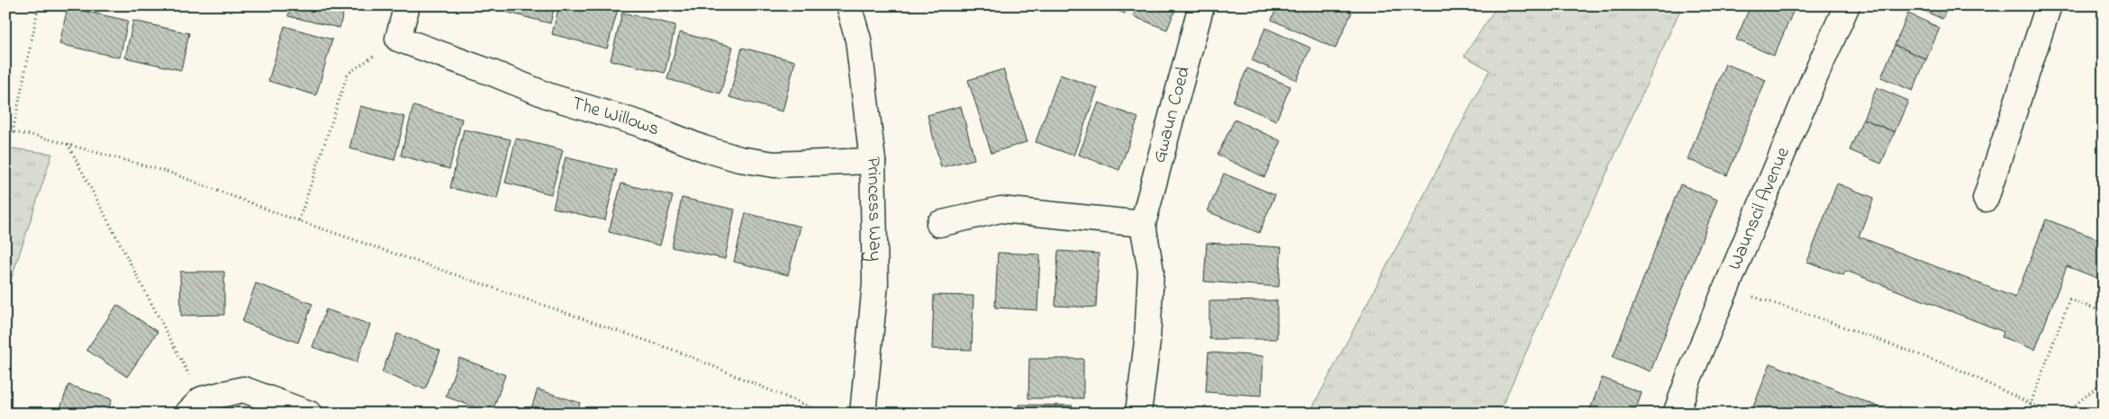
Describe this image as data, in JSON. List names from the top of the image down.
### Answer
{
  "streets": {
    "street": [
      "Gwaun Coed",
      "The Willows",
      "Princess Way",
      "Waunscil Avenue"
    ]
  },
  "crossings": [
    ["The Willows", "Princess Way"]
  ]
}
